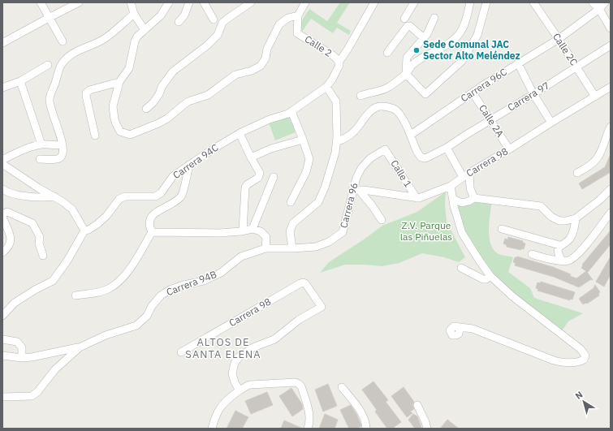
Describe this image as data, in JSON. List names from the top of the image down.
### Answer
{
  "streets": {
    "street": [
      "Calle 2",
      "Calle 2C",
      "Carrera 96C",
      "Carrera 97",
      "Calle 2A",
      "Carrera 94C",
      "Carrera 98",
      "Calle 1",
      "Carrera 96",
      "Carrera 94B"
    ]
  },
  "crossings": [
    ["Calle 2", "Carrera 94C"],
    ["Calle 2C", "Carrera 96C"],
    ["Calle 2C", "Carrera 97"],
    ["Calle 2C", "Carrera 98"],
    ["Carrera 96C", "Carrera 97"],
    ["Carrera 96C", "Calle 2A"],
    ["Carrera 97", "Calle 2A"],
    ["Calle 2A", "Carrera 98"],
    ["Carrera 98", "Calle 1"],
    ["Carrera 98", "Carrera 96"],
    ["Calle 1", "Carrera 96"],
    ["Carrera 96", "Carrera 94B"]
  ],
  "districts": ["ALTOS DE SANTA ELENA"],
  "parks": ["Z.V. Parque las Piñuelas"],
  "places": ["Sede Comunal JAC Sector Alto Meléndez"],
  "north": "top left"
}
